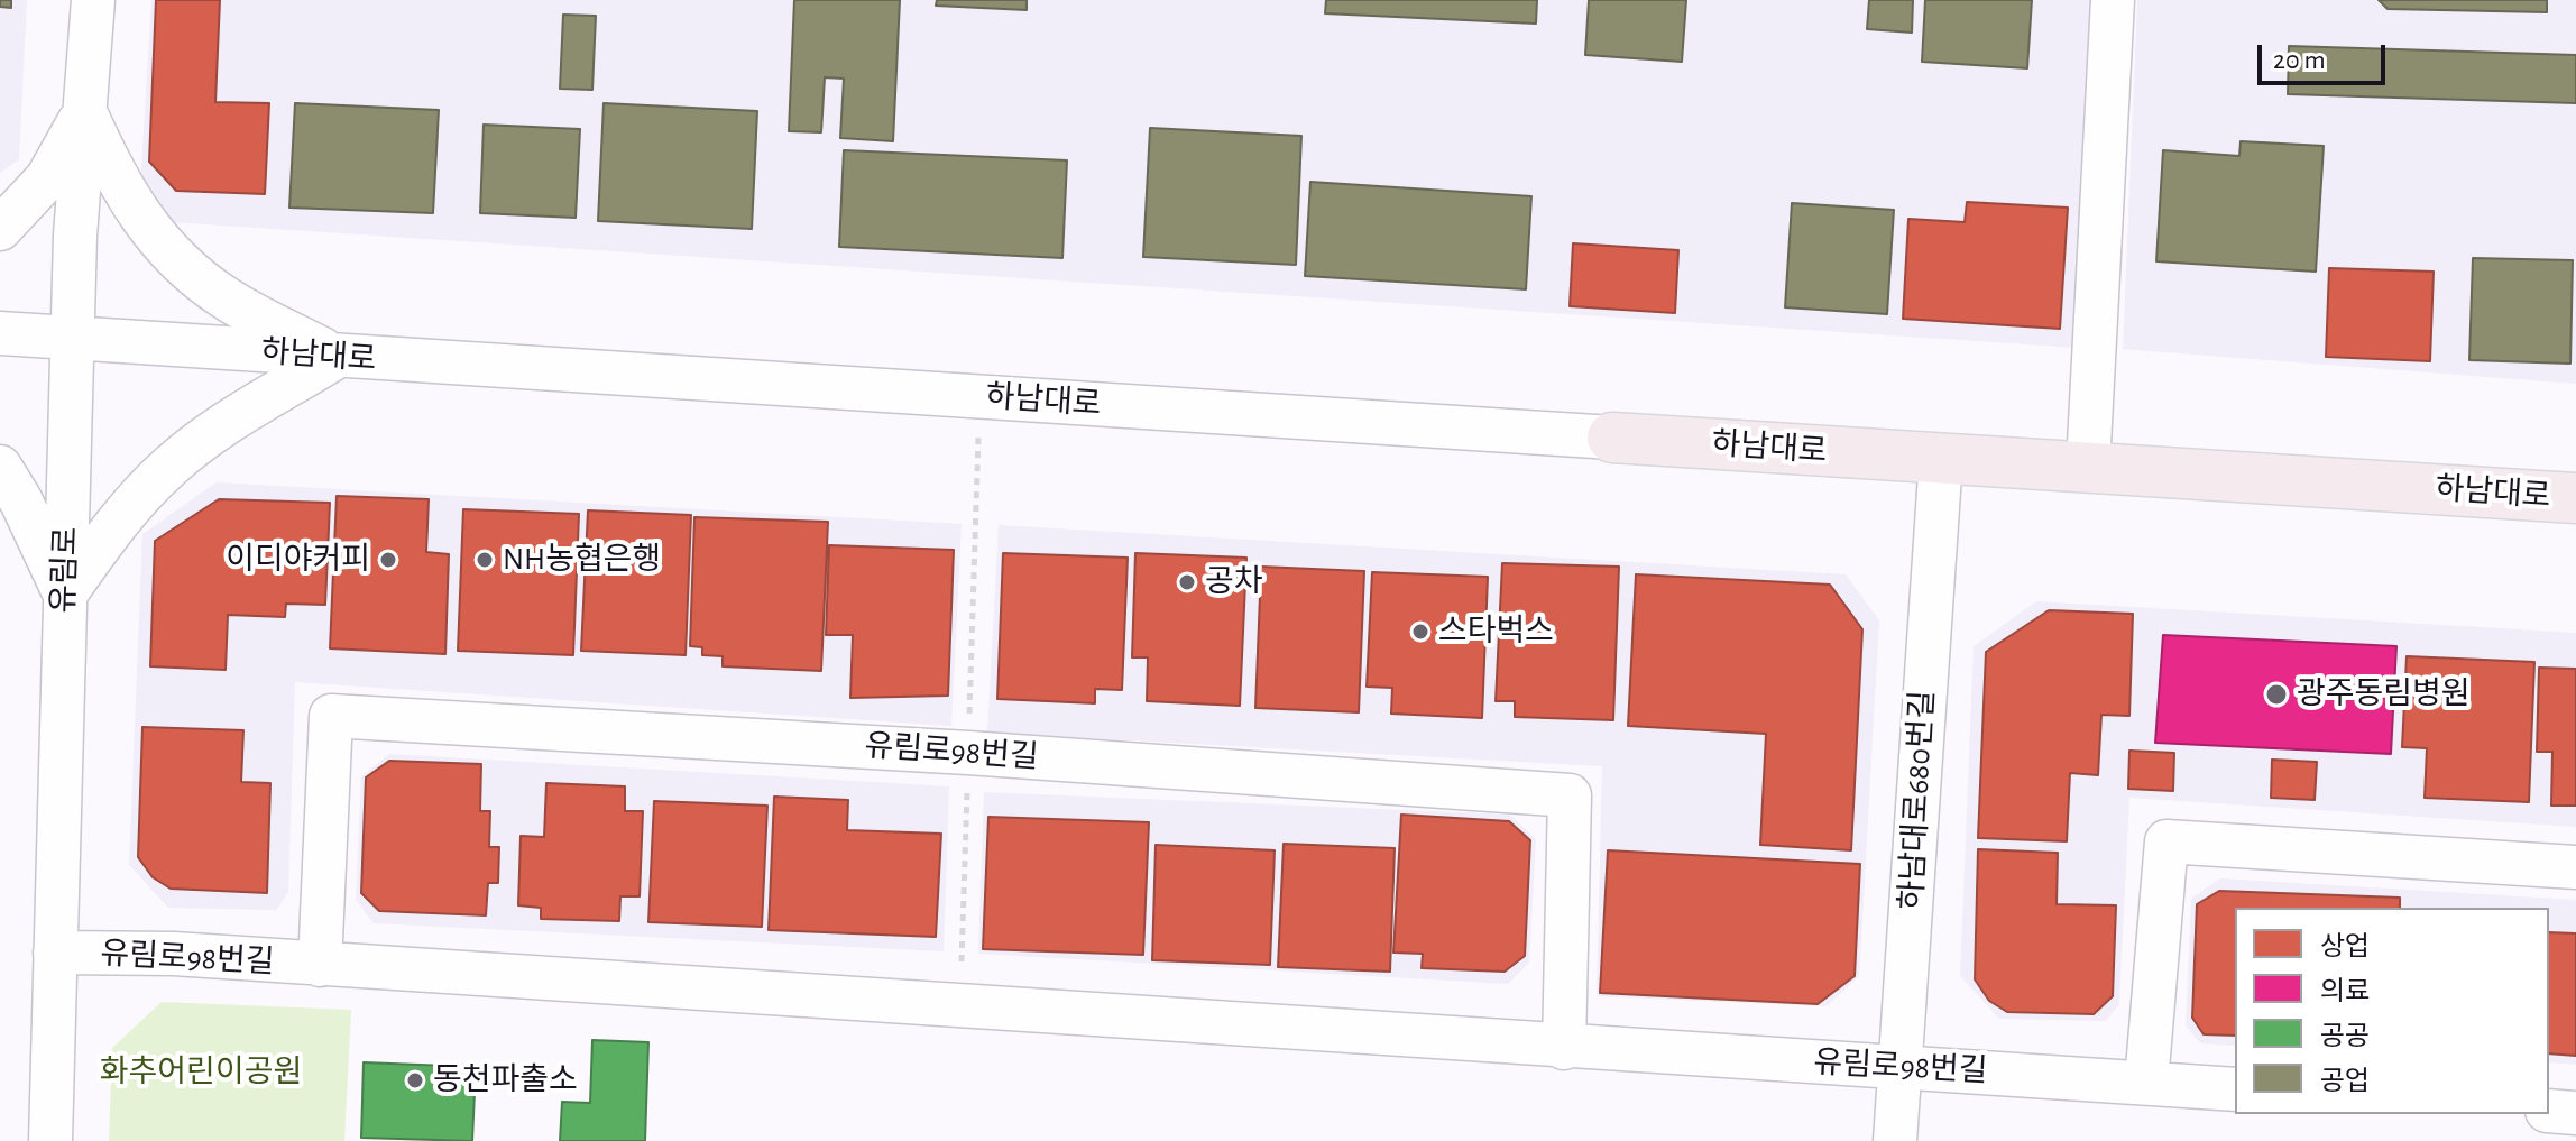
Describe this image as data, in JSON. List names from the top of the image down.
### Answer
{
  "streets": {
    "main road": ["하남대로"],
    "street": ["유림로", "유림로98번길", "하남대로680번길"]
  },
  "crossings": [
    ["하남대로", "유림로"],
    ["하남대로", "하남대로680번길"],
    ["유림로", "유림로98번길"],
    ["유림로98번길", "하남대로680번길"]
  ],
  "parks": ["화추어린이공원"],
  "places": [
    "이디야커피",
    "NH농협은행",
    "공차",
    "스타벅스",
    "광주동림병원",
    "동천파출소"
  ],
  "legend": [
    "상업",
    "의료",
    "공공",
    "공업"
  ],
  "scale_bar": "20 m"
}
